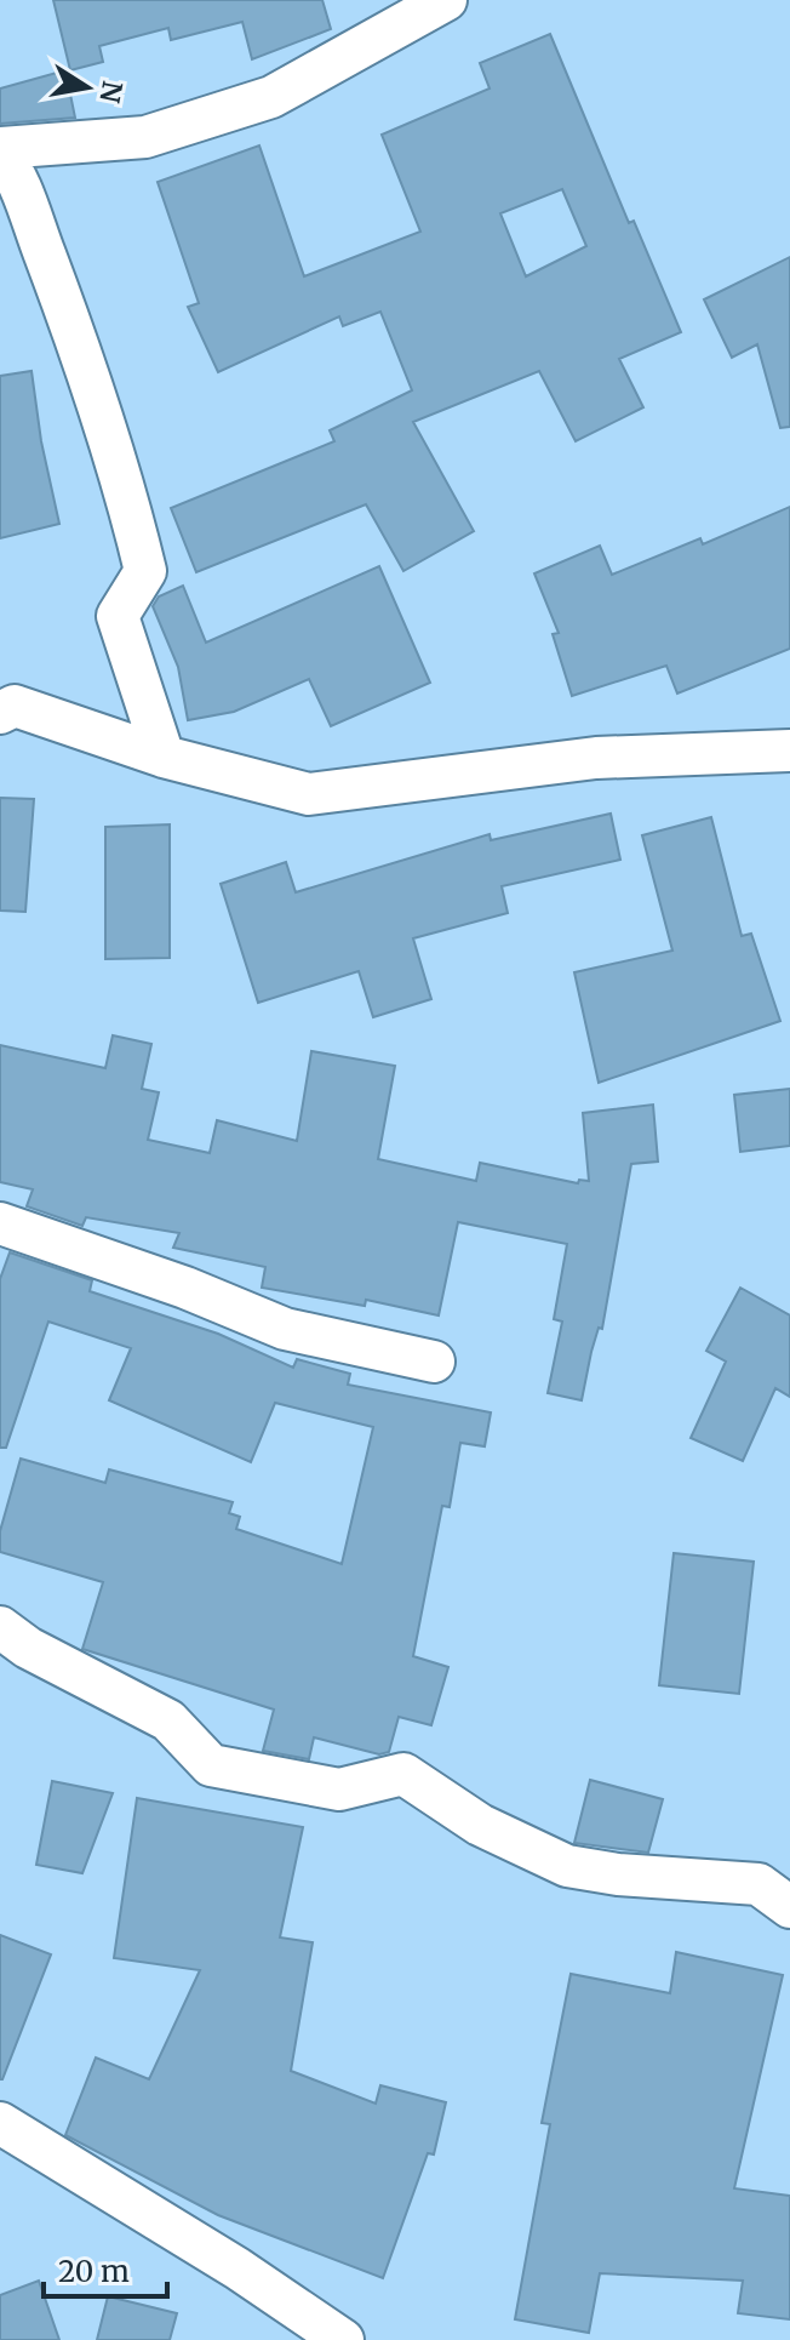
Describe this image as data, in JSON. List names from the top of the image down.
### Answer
{
  "scale_bar": "20 m",
  "north": "right"
}
